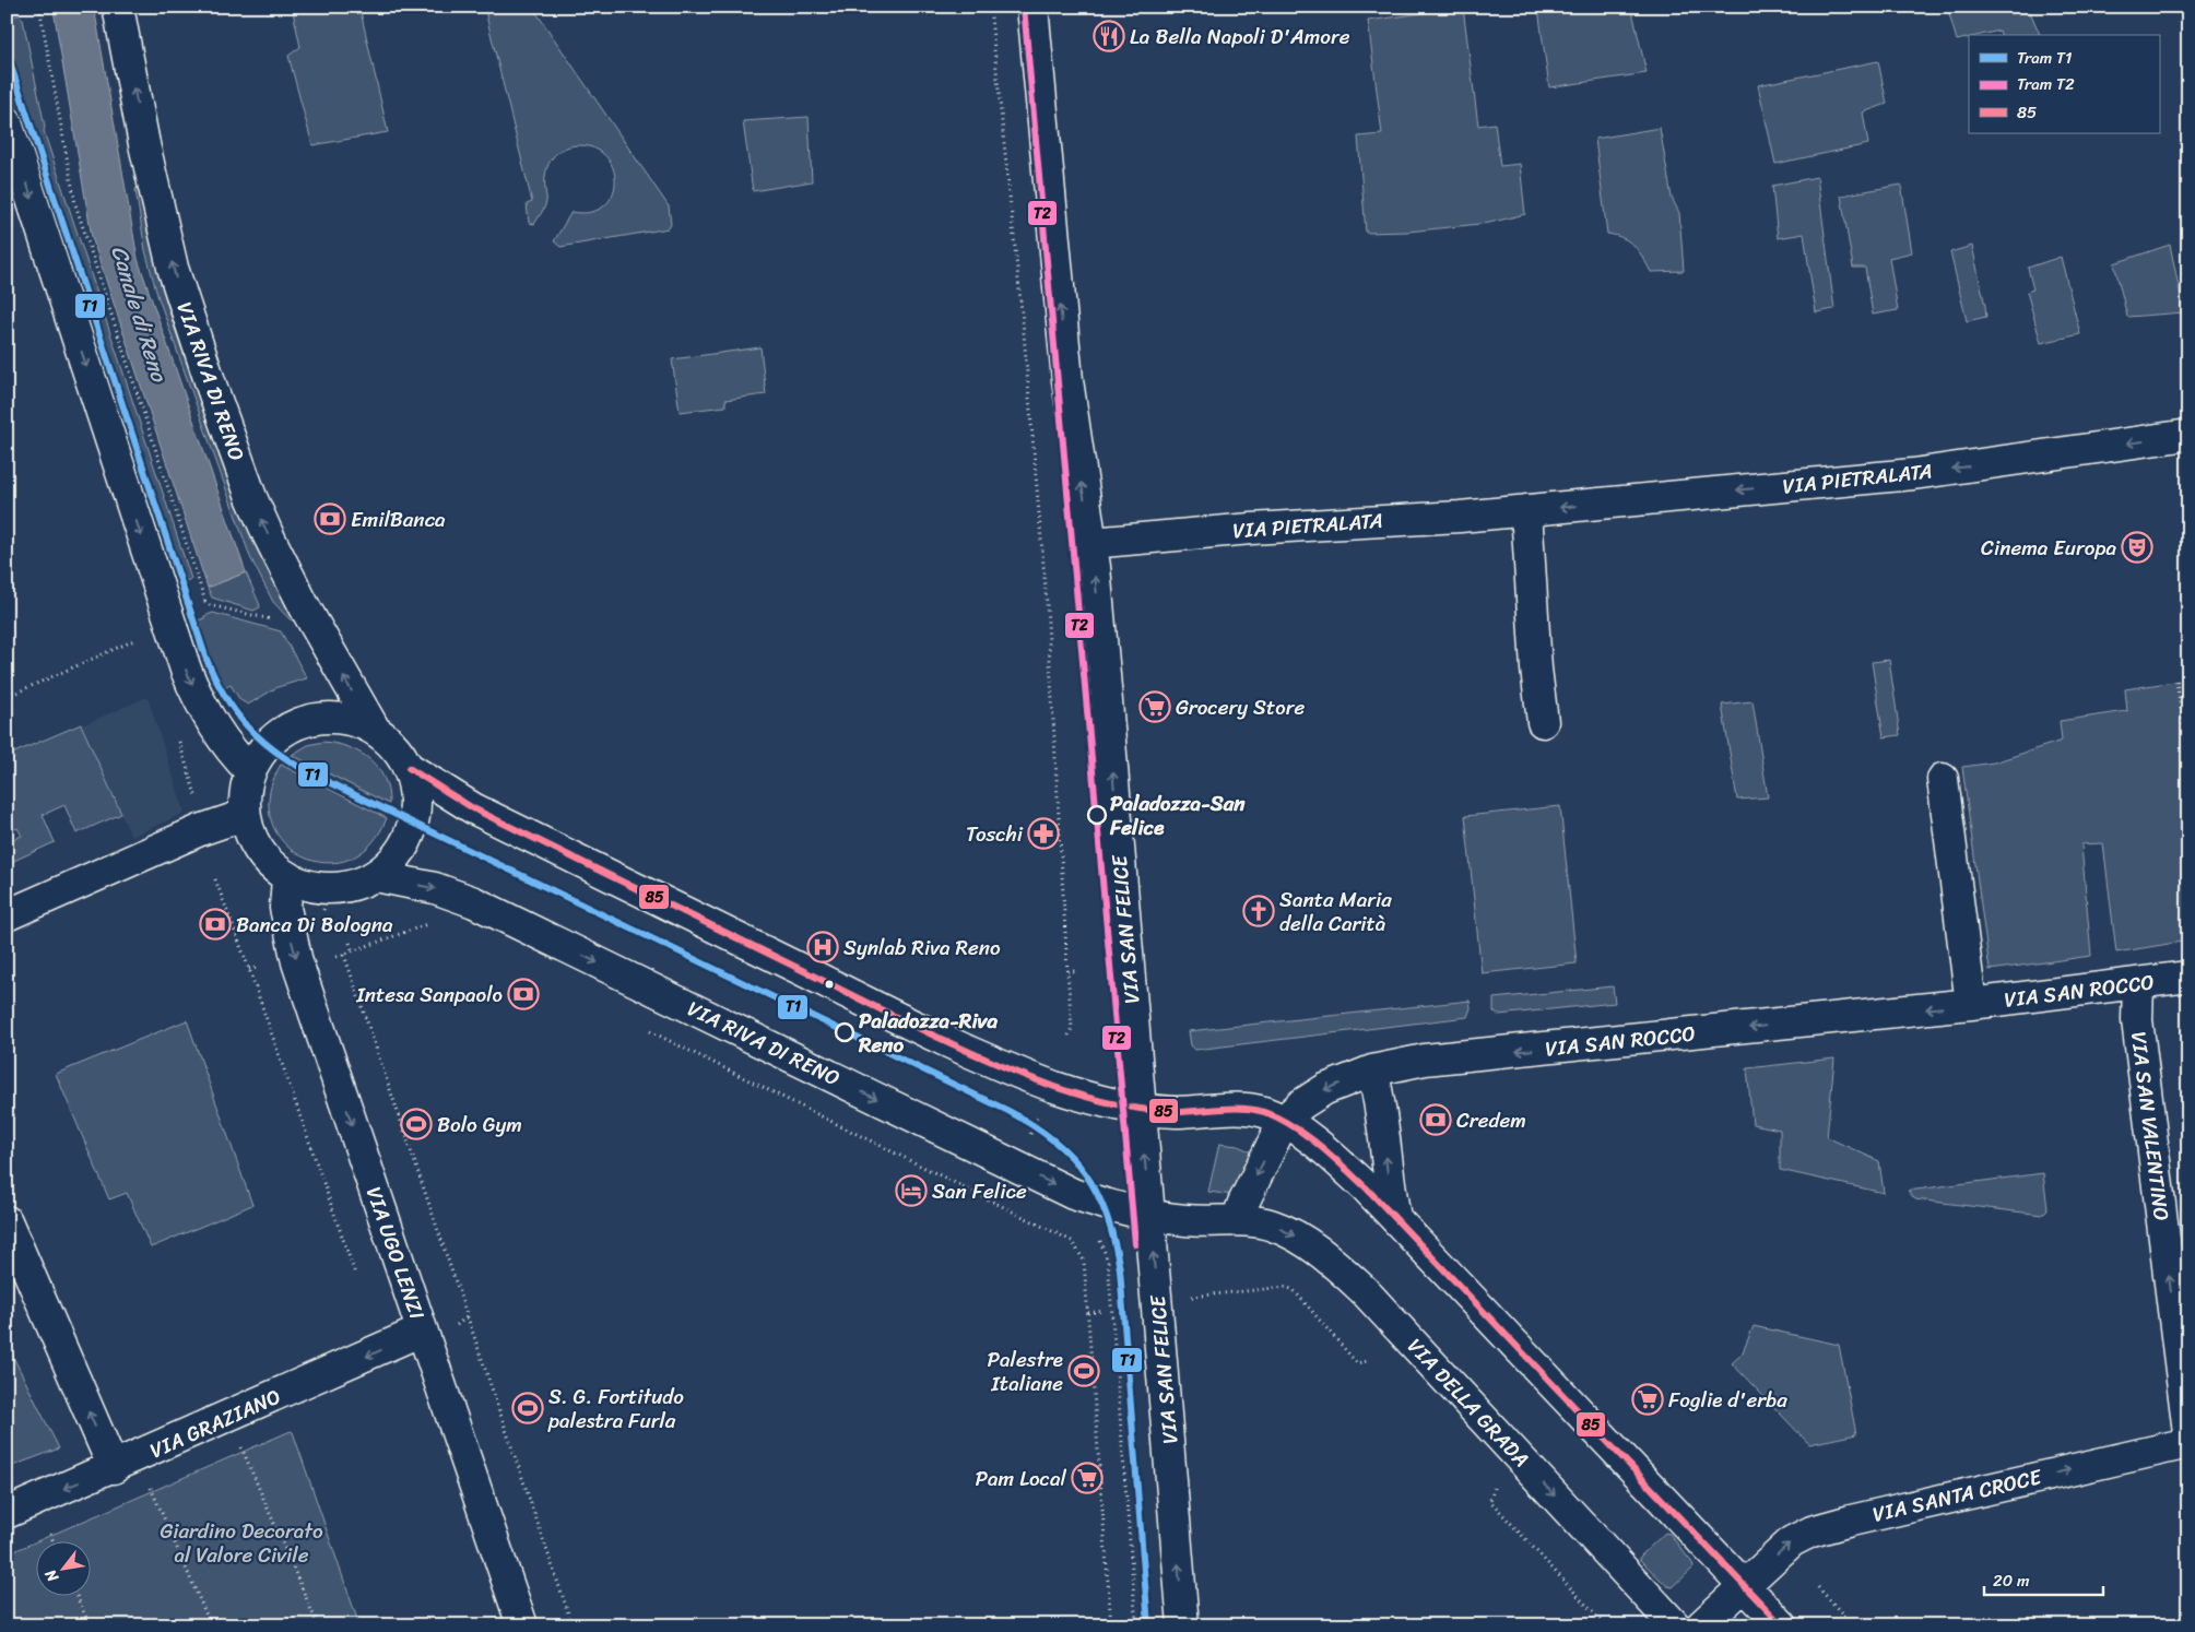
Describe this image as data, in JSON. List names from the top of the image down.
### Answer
{
  "streets": {
    "street": [
      "VIA RIVA DI RENO",
      "VIA PIETRALATA",
      "VIA SAN FELICE",
      "VIA SAN ROCCO",
      "VIA SAN VALENTINO",
      "VIA UGO LENZI",
      "VIA DELLA GRADA",
      "VIA GRAZIANO",
      "VIA SANTA CROCE"
    ]
  },
  "crossings": [
    ["VIA RIVA DI RENO", "VIA SAN FELICE"],
    ["VIA RIVA DI RENO", "VIA UGO LENZI"],
    ["VIA RIVA DI RENO", "VIA DELLA GRADA"],
    ["VIA PIETRALATA", "VIA SAN FELICE"],
    ["VIA SAN FELICE", "VIA DELLA GRADA"],
    ["VIA SAN ROCCO", "VIA SAN VALENTINO"],
    ["VIA UGO LENZI", "VIA GRAZIANO"]
  ],
  "one_way": [
    "VIA PIETRALATA",
    "VIA SAN FELICE",
    "VIA SAN ROCCO",
    "VIA SAN VALENTINO",
    "VIA UGO LENZI",
    "VIA GRAZIANO",
    "VIA SANTA CROCE"
  ],
  "water": ["Canale di Reno"],
  "parks": ["Giardino Decorato al Valore Civile"],
  "places": {
    "restaurant": ["La Bella Napoli D'Amore"],
    "bank": [
      "EmilBanca",
      "Banca Di Bologna",
      "Intesa Sanpaolo",
      "Credem"
    ],
    "theatre": ["Cinema Europa"],
    "supermarket": ["Grocery Store", "Foglie d'erba", "Pam Local"],
    "other": ["Paladozza-San Felice", "Paladozza-Riva Reno"],
    "pharmacy": ["Toschi"],
    "church": ["Santa Maria della Carità"],
    "hospital": ["Synlab Riva Reno"],
    "sports": ["Bolo Gym", "Palestre Italiane", "S. G. Fortitudo palestra Furla"],
    "hotel": ["San Felice"]
  },
  "lines": ["tram line T2", "tram line T1", "transit line 85"],
  "legend": ["Tram T1", "Tram T2", "85"],
  "scale_bar": "20 m",
  "north": "bottom left"
}
